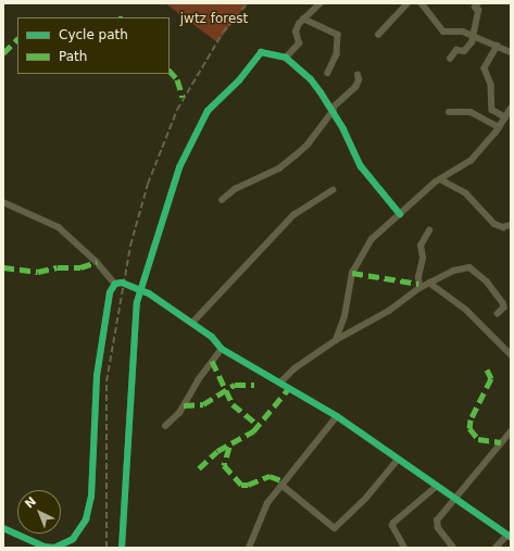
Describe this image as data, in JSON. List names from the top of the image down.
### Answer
{
  "parks": ["jwtz forest"],
  "legend": ["Cycle path", "Path"],
  "north": "top left"
}
